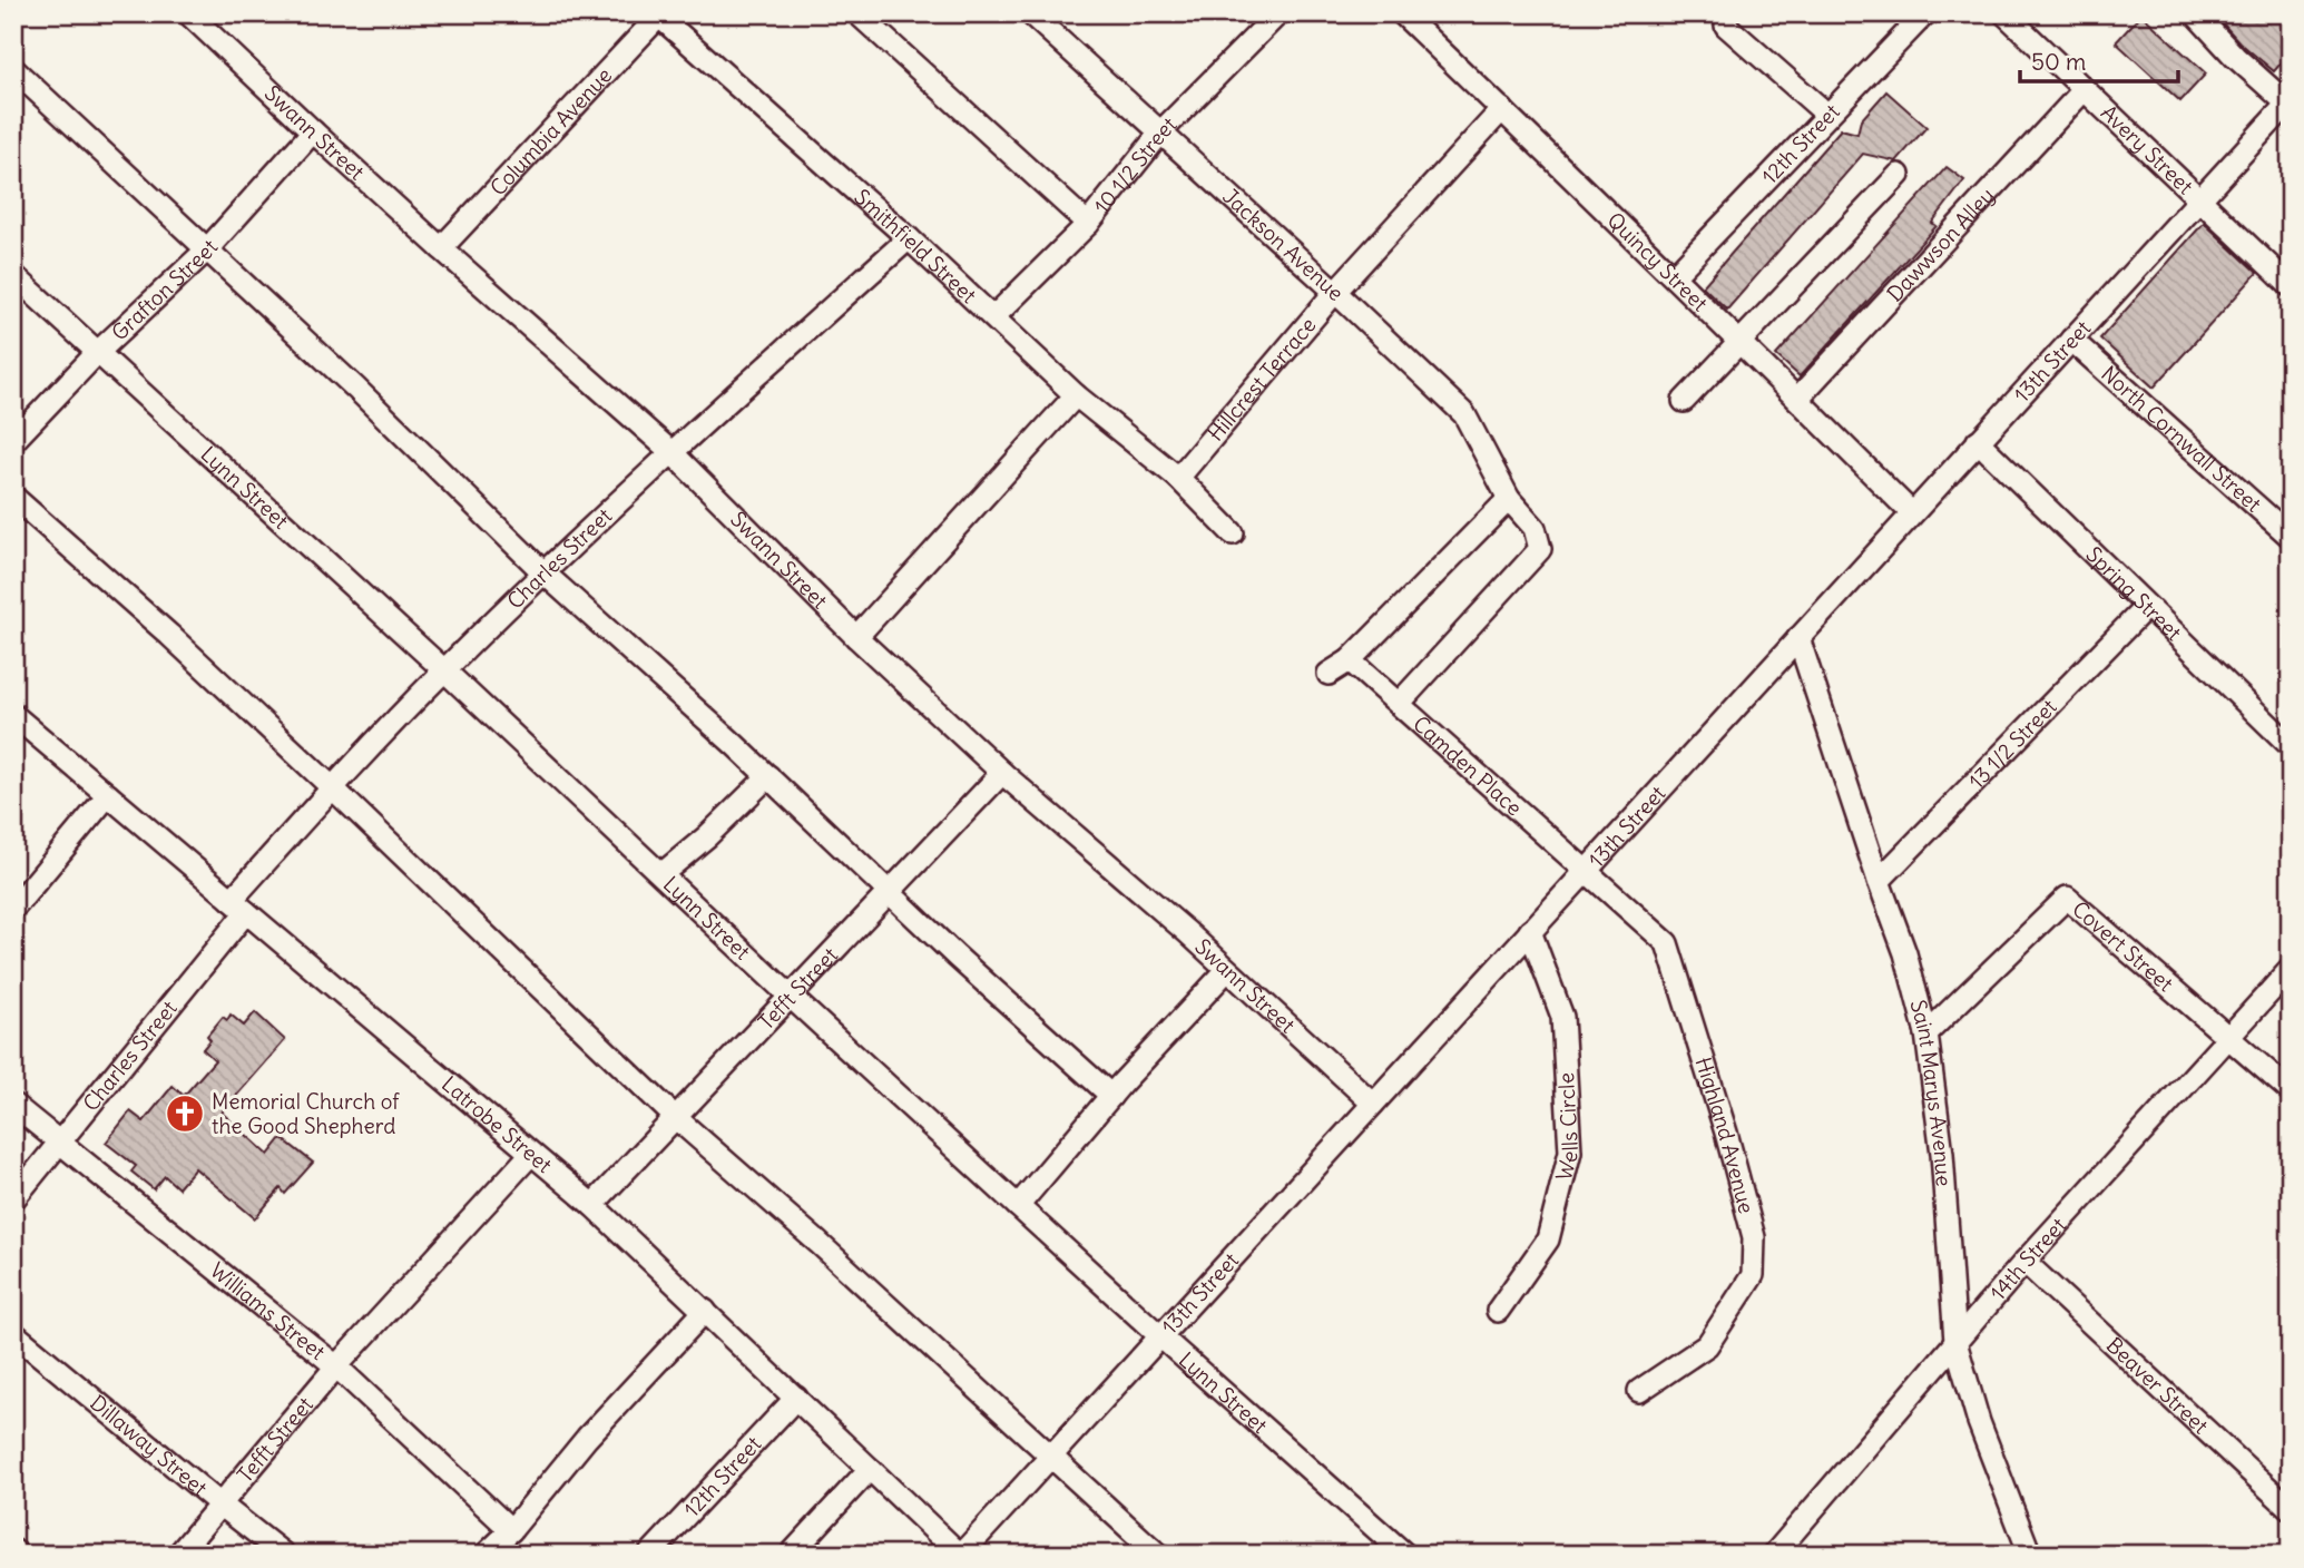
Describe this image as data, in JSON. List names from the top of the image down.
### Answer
{
  "streets": {
    "street": [
      "Swann Street",
      "Columbia Avenue",
      "12th Street",
      "Avery Street",
      "10 1/2 Street",
      "Jackson Avenue",
      "Dawwson Alley",
      "Smithfield Street",
      "Quincy Street",
      "Grafton Street",
      "13th Street",
      "Hillcrest Terrace",
      "North Cornwall Street",
      "Lynn Street",
      "Charles Street",
      "Spring Street",
      "13 1/2 Street",
      "Camden Place",
      "Covert Street",
      "Tefft Street",
      "Saint Marys Avenue",
      "Latrobe Street",
      "Wells Circle",
      "Highland Avenue",
      "14th Street",
      "Williams Street",
      "Beaver Street",
      "Dillaway Street"
    ]
  },
  "crossings": [
    ["Swann Street", "Columbia Avenue"],
    ["Swann Street", "Grafton Street"],
    ["Swann Street", "13th Street"],
    ["Swann Street", "Charles Street"],
    ["Swann Street", "Tefft Street"],
    ["Columbia Avenue", "Smithfield Street"],
    ["12th Street", "Quincy Street"],
    ["12th Street", "Latrobe Street"],
    ["Avery Street", "Dawwson Alley"],
    ["Avery Street", "13th Street"],
    ["10 1/2 Street", "Jackson Avenue"],
    ["10 1/2 Street", "Smithfield Street"],
    ["Jackson Avenue", "Hillcrest Terrace"],
    ["Jackson Avenue", "Camden Place"],
    ["Dawwson Alley", "Quincy Street"],
    ["Smithfield Street", "Hillcrest Terrace"],
    ["Smithfield Street", "Charles Street"],
    ["Quincy Street", "13th Street"],
    ["Quincy Street", "Hillcrest Terrace"],
    ["Grafton Street", "Lynn Street"],
    ["13th Street", "North Cornwall Street"],
    ["13th Street", "Lynn Street"],
    ["13th Street", "Spring Street"],
    ["13th Street", "Camden Place"],
    ["13th Street", "Saint Marys Avenue"],
    ["13th Street", "Latrobe Street"],
    ["13th Street", "Wells Circle"],
    ["13th Street", "Highland Avenue"],
    ["Lynn Street", "Charles Street"],
    ["Lynn Street", "Tefft Street"],
    ["Charles Street", "Latrobe Street"],
    ["Charles Street", "Williams Street"],
    ["Spring Street", "13 1/2 Street"],
    ["13 1/2 Street", "Saint Marys Avenue"],
    ["Camden Place", "Highland Avenue"],
    ["Covert Street", "Saint Marys Avenue"],
    ["Covert Street", "14th Street"],
    ["Tefft Street", "Latrobe Street"],
    ["Tefft Street", "Williams Street"],
    ["Tefft Street", "Dillaway Street"],
    ["Saint Marys Avenue", "14th Street"],
    ["14th Street", "Beaver Street"]
  ],
  "places": {
    "church": ["Memorial Church of the Good Shepherd"]
  },
  "scale_bar": "50 m"
}
